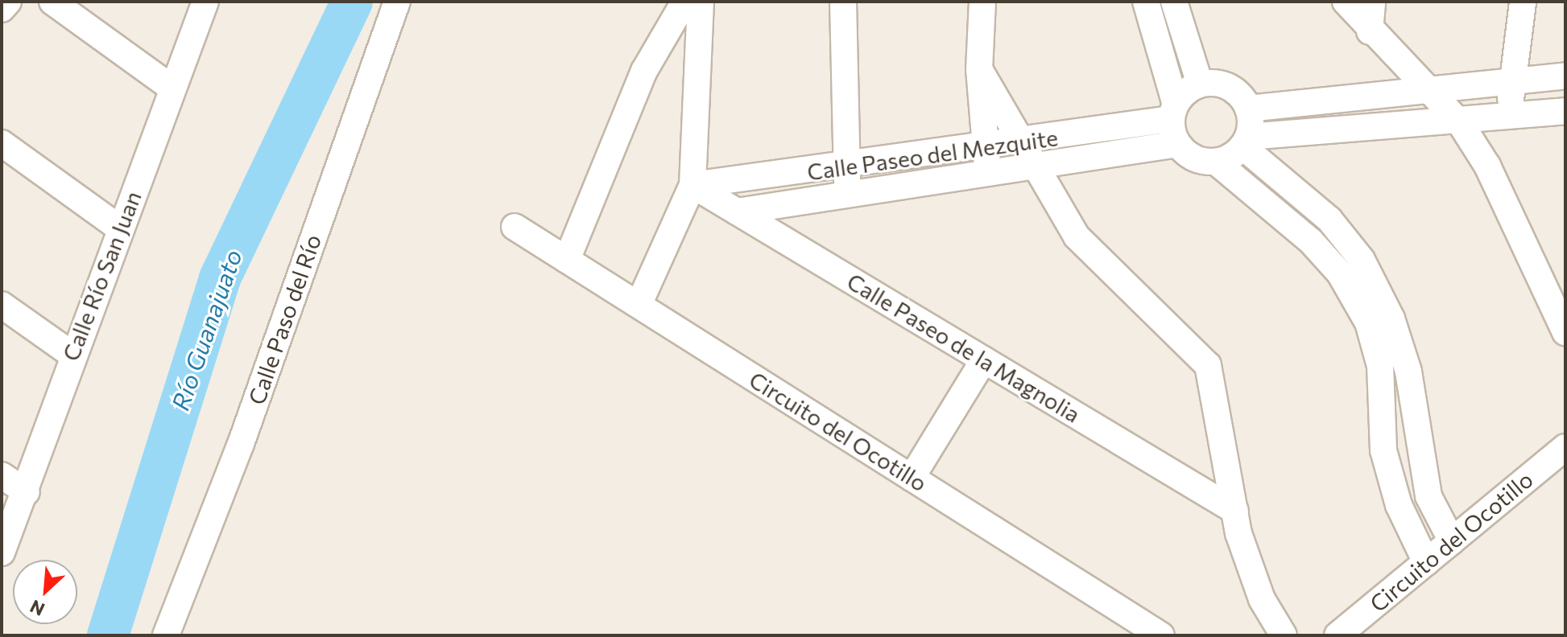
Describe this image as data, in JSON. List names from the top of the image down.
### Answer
{
  "streets": {
    "street": [
      "Calle Paseo del Mezquite",
      "Calle Río San Juan",
      "Calle Paso del Río",
      "Calle Paseo de la Magnolia",
      "Circuito del Ocotillo"
    ]
  },
  "crossings": [
    ["Calle Paseo del Mezquite", "Calle Paseo de la Magnolia"]
  ],
  "water": ["Río Guanajuato"],
  "north": "bottom left"
}
